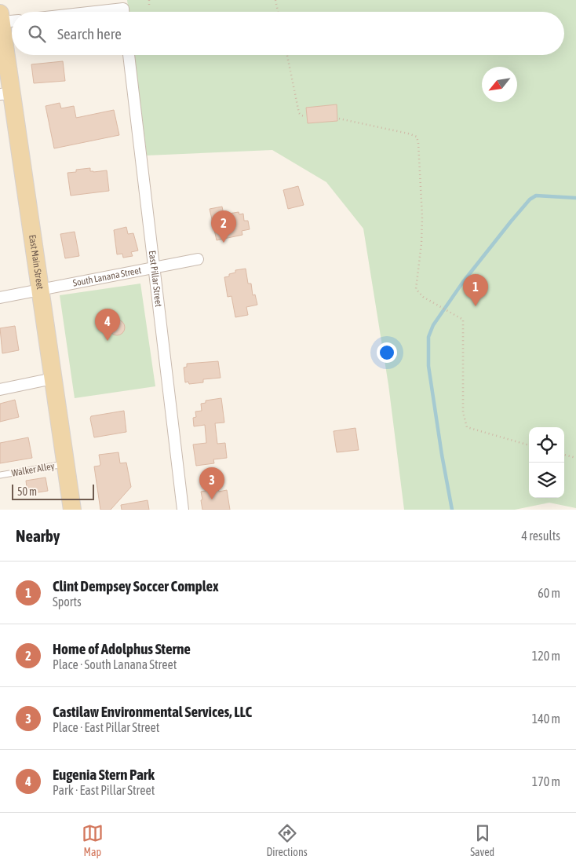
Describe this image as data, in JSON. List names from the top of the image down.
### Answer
{
  "streets": {
    "main road": ["East Main Street"],
    "street": ["South Lanana Street", "East Pillar Street"],
    "lane": ["Walker Alley"]
  },
  "crossings": [
    ["East Main Street", "South Lanana Street"],
    ["East Main Street", "Walker Alley"],
    ["South Lanana Street", "East Pillar Street"]
  ],
  "scale_bar": "50 m",
  "north": "bottom left",
  "page": {
    "search": "Search here",
    "pins": [
      "2",
      "1",
      "4",
      "3"
    ],
    "scale": "50 m",
    "heading": ["Nearby", "4 results"],
    "list": [
      {
        "mark": "1",
        "name": "Clint Dempsey Soccer Complex",
        "note": "Sports",
        "value": "60 m"
      },
      {
        "mark": "2",
        "name": "Home of Adolphus Sterne",
        "note": "Place · South Lanana Street",
        "value": "120 m"
      },
      {
        "mark": "3",
        "name": "Castilaw Environmental Services, LLC",
        "note": "Place · East Pillar Street",
        "value": "140 m"
      },
      {
        "mark": "4",
        "name": "Eugenia Stern Park",
        "note": "Park · East Pillar Street",
        "value": "170 m"
      }
    ],
    "nav": ["Map", "Directions", "Saved"]
  }
}
